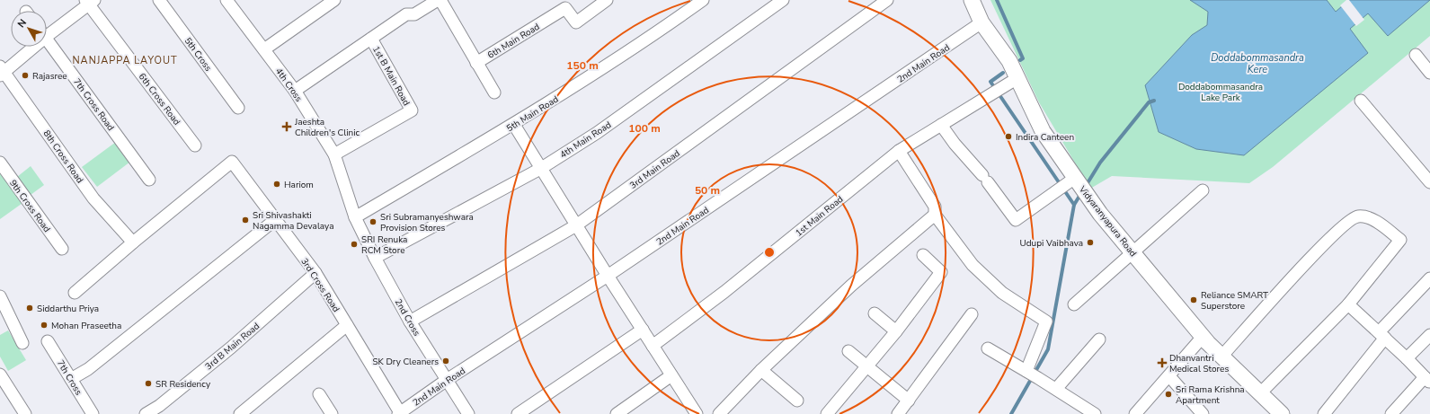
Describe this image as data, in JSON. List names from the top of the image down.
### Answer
{
  "streets": {
    "main road": ["Vidyaranyapura Road"],
    "street": [
      "6th Main Road",
      "5th Cross",
      "2nd Main Road",
      "1st B Main Road",
      "4th Cross",
      "6th Cross Road",
      "7th Cross Road",
      "5th Main Road",
      "4th Main Road",
      "8th Cross Road",
      "3rd Main Road",
      "9th Cross Road",
      "1st Main Road",
      "3rd Cross Road",
      "2nd Cross",
      "3rd B Main Road",
      "7th Cross"
    ]
  },
  "crossings": [
    ["2nd Main Road", "Vidyaranyapura Road"],
    ["2nd Main Road", "3rd Cross Road"],
    ["2nd Main Road", "2nd Cross"],
    ["1st B Main Road", "4th Cross"],
    ["4th Cross", "5th Main Road"],
    ["4th Cross", "2nd Cross"],
    ["5th Main Road", "2nd Cross"],
    ["4th Main Road", "2nd Cross"],
    ["8th Cross Road", "3rd Cross Road"],
    ["3rd Main Road", "2nd Cross"],
    ["1st Main Road", "Vidyaranyapura Road"],
    ["3rd Cross Road", "3rd B Main Road"]
  ],
  "districts": ["NANJAPPA LAYOUT"],
  "water": ["Doddabommasandra Kere"],
  "parks": ["Doddabommasandra Lake Park"],
  "places": {
    "other": [
      "Rajasree",
      "Indira Canteen",
      "Hariom",
      "Sri Shivashakti Nagamma Devalaya",
      "Sri Subramanyeshwara Provision Stores",
      "Udupi Vaibhava",
      "SRI Renuka RCM Store",
      "Reliance SMART Superstore",
      "Siddarthu Priya",
      "Mohan Praseetha",
      "SK Dry Cleaners",
      "SR Residency",
      "Sri Rama Krishna Apartment"
    ],
    "health": ["Jaeshta Children's Clinic", "Dhanvantri Medical Stores"]
  },
  "north": "top left",
  "rings": ["150 m", "100 m", "50 m"]
}
